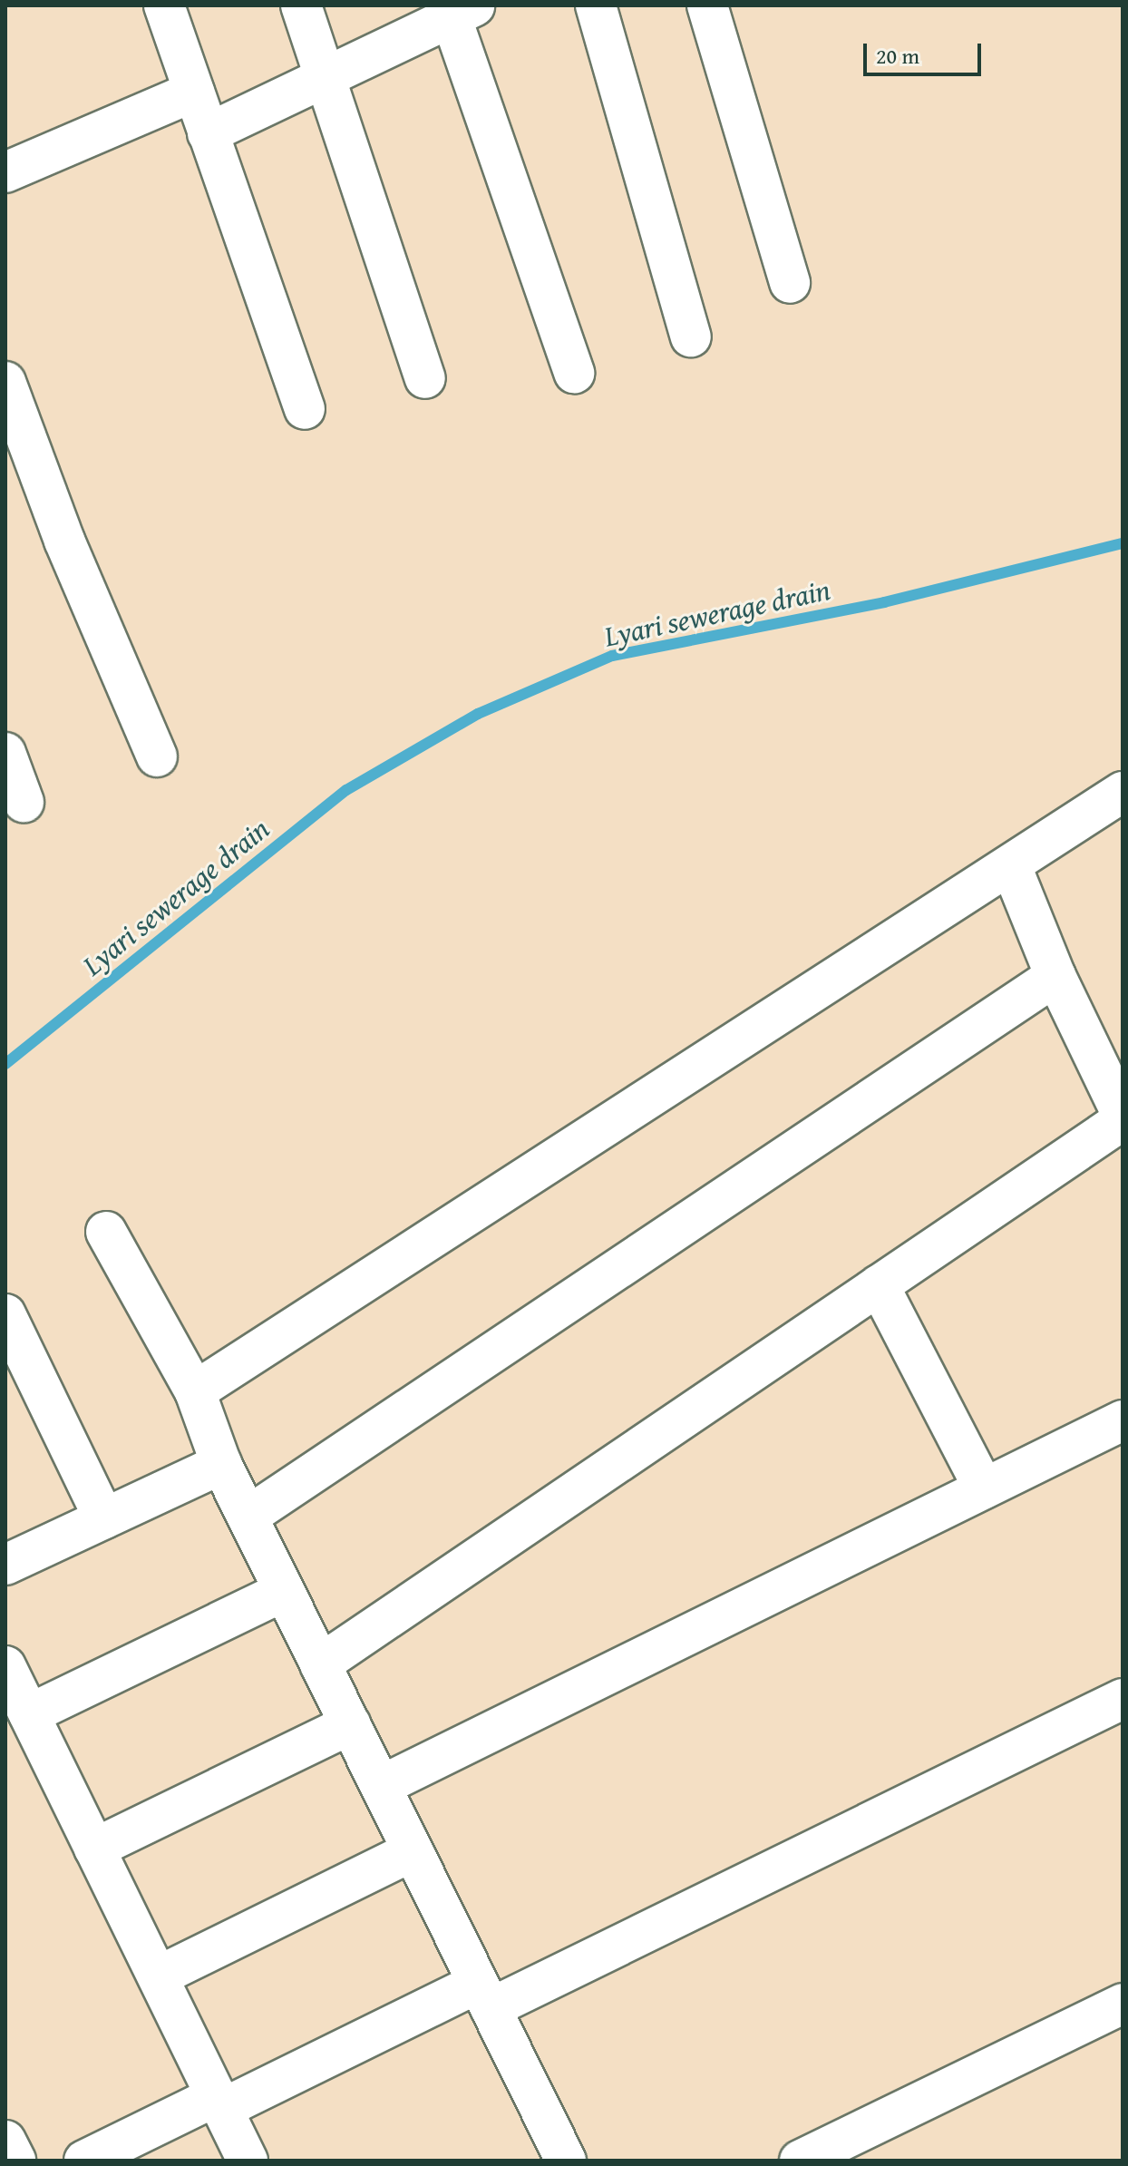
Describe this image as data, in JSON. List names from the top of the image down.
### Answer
{
  "water": ["Lyari sewerage drain"],
  "scale_bar": "20 m"
}
